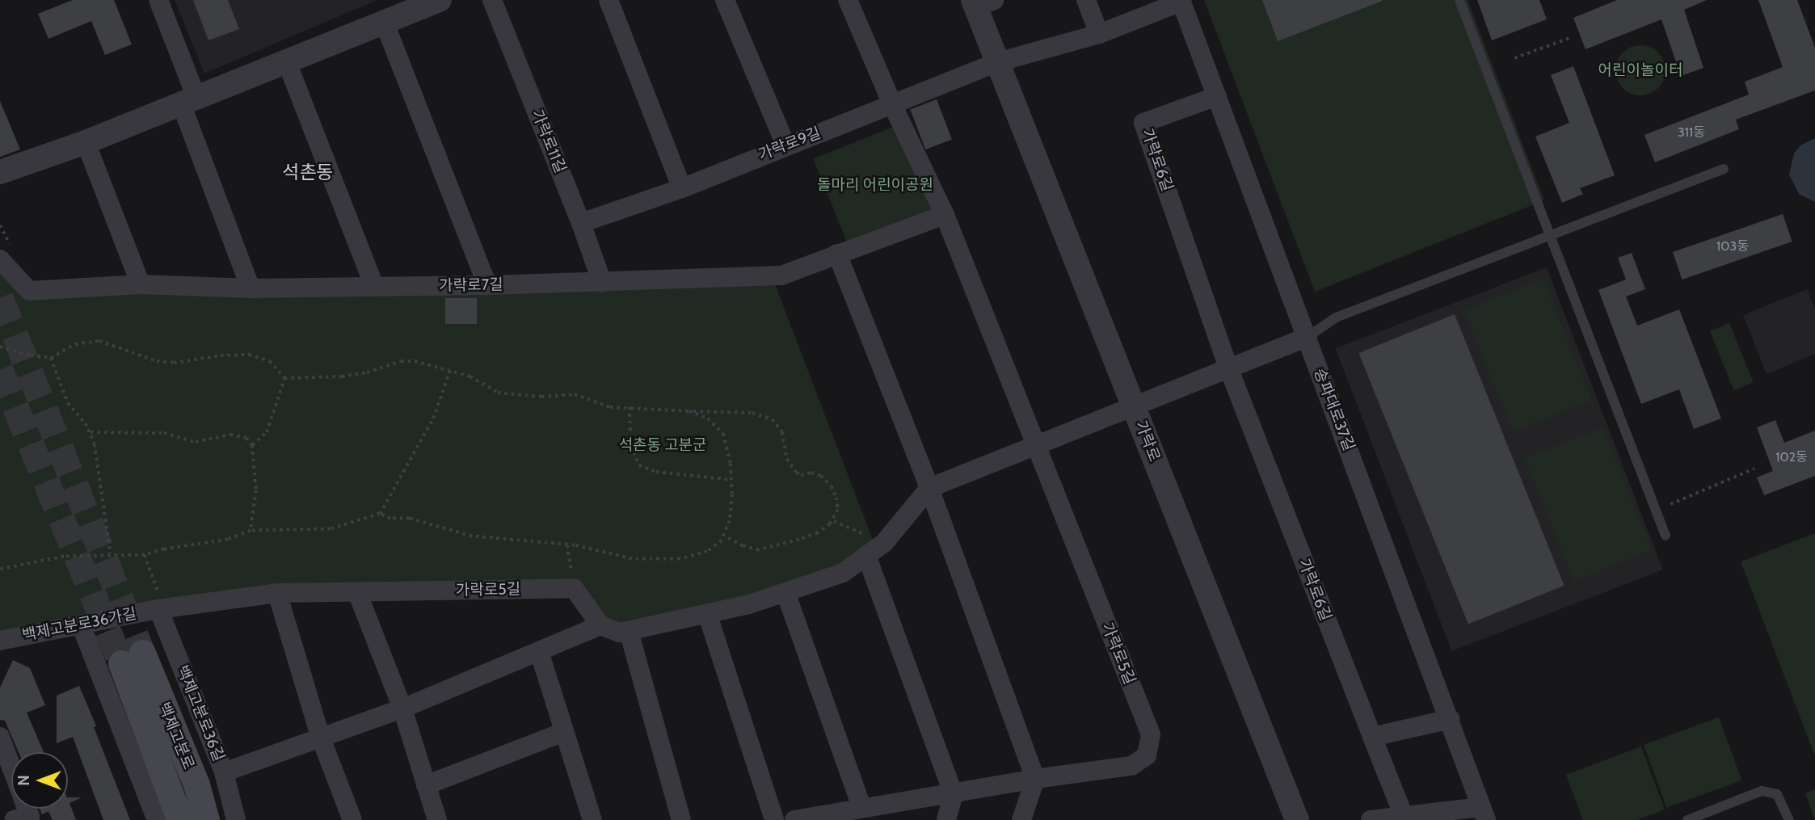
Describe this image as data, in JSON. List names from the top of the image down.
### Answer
{
  "streets": {
    "main road": ["백제고분로"],
    "street": [
      "가락로11길",
      "가락로9길",
      "가락로6길",
      "가락로7길",
      "송파대로37길",
      "가락로",
      "가락로5길",
      "백제고분로36가길",
      "백제고분로36길"
    ]
  },
  "crossings": [
    ["가락로11길", "가락로9길"],
    ["가락로11길", "가락로7길"],
    ["가락로9길", "가락로"],
    ["가락로9길", "가락로5길"],
    ["가락로6길", "송파대로37길"],
    ["가락로7길", "가락로5길"],
    ["가락로5길", "백제고분로36가길"],
    ["가락로5길", "백제고분로36길"],
    ["백제고분로36가길", "백제고분로36길"]
  ],
  "districts": ["석촌동"],
  "parks": ["어린이놀이터", "돌마리 어린이공원", "석촌동 고분군"],
  "house_numbers": ["311동", "103동", "102동"],
  "north": "left"
}
